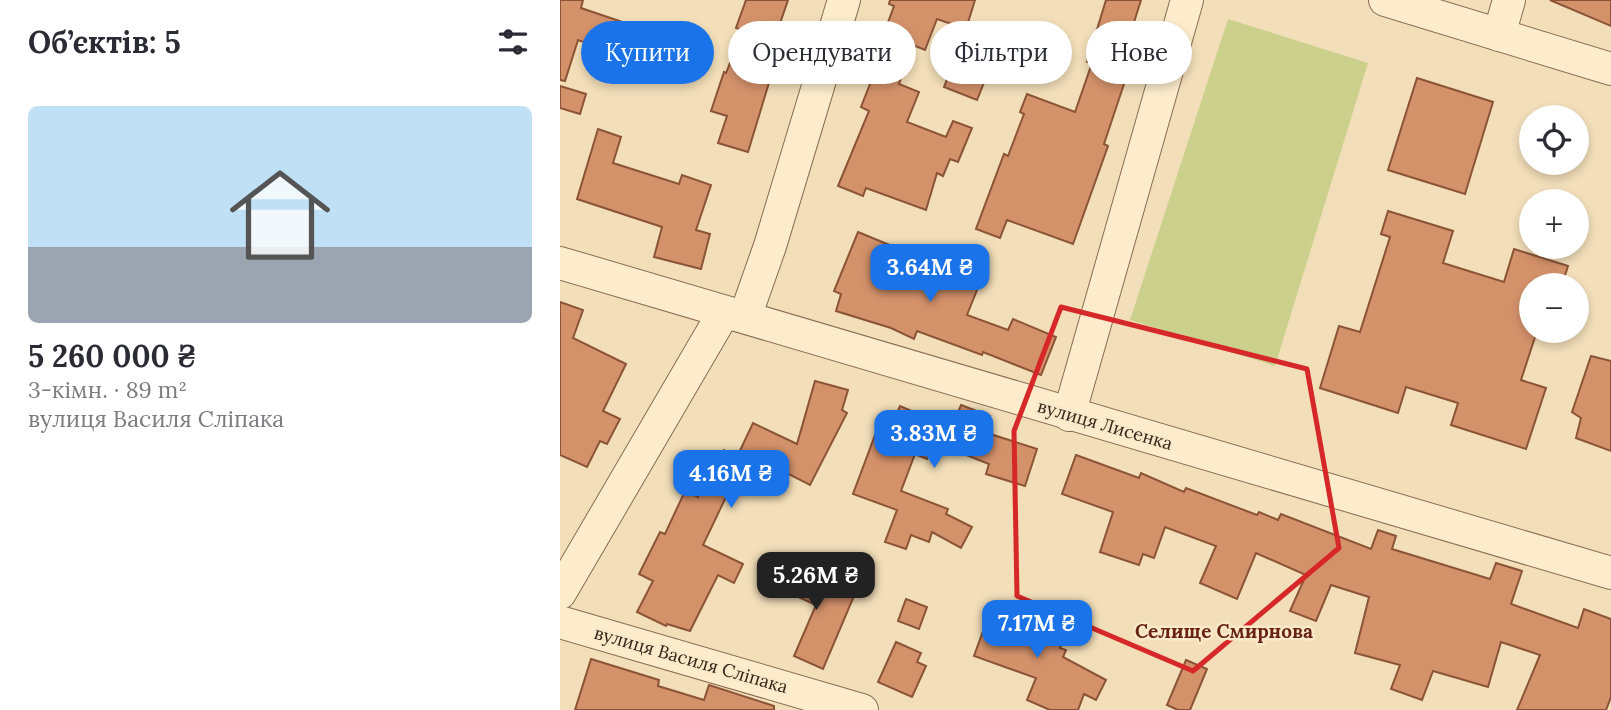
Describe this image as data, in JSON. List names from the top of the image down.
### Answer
{
  "streets": {
    "street": ["вулиця Лисенка", "вулиця Василя Сліпака"]
  },
  "districts": ["Селище Смирнова"],
  "page": {
    "heading": "Об’єктів: 5",
    "chip": [
      "Купити",
      "Орендувати",
      "Фільтри",
      "Нове"
    ],
    "list": [
      {
        "name": "5 260 000 ₴",
        "note": "3-кімн. · 89 m² · вулиця Василя Сліпака"
      }
    ],
    "map_buttons": ["+", "−"],
    "price": [
      "3.64M ₴",
      "3.83M ₴",
      "4.16M ₴",
      "5.26M ₴",
      "7.17M ₴"
    ]
  }
}
